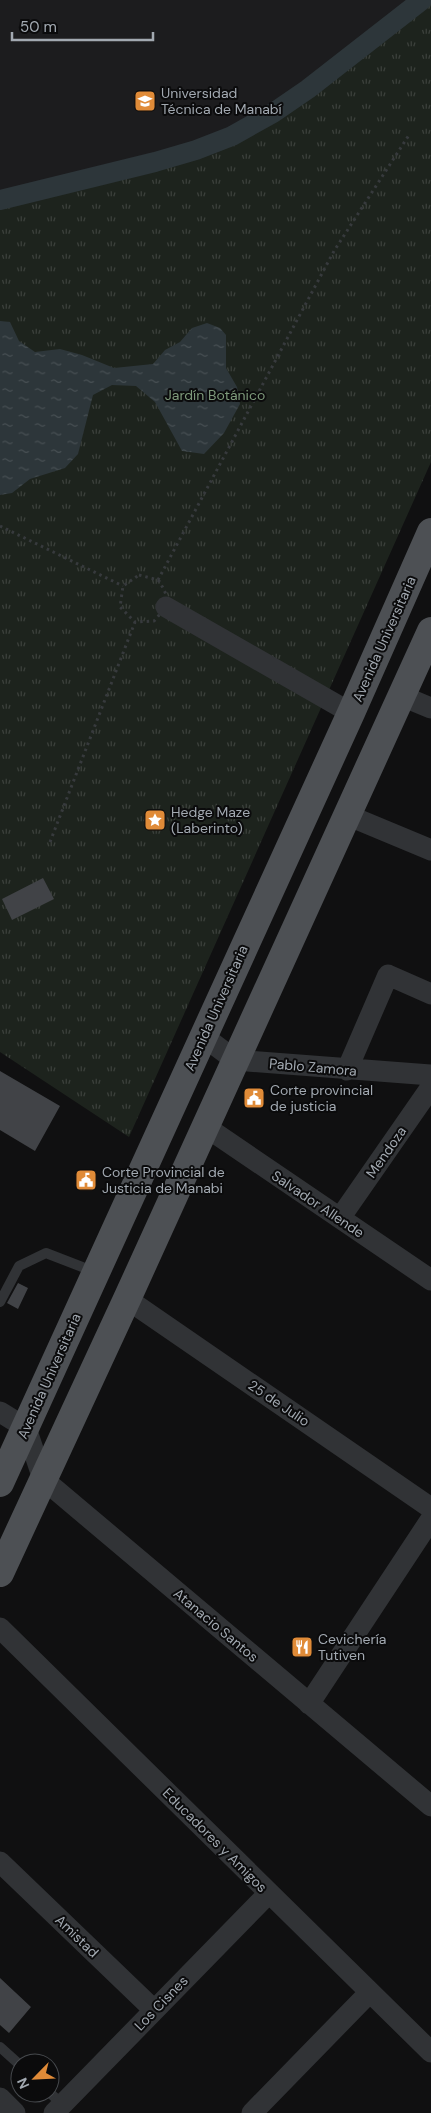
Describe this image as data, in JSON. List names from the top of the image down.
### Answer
{
  "streets": {
    "main road": ["Avenida Universitaria"],
    "street": [
      "Pablo Zamora",
      "Mendoza",
      "Salvador Allende",
      "25 de Julio",
      "Atanacio Santos",
      "Educadores y Amigos",
      "Amistad",
      "Los Cisnes"
    ]
  },
  "crossings": [
    ["Mendoza", "Salvador Allende"],
    ["Educadores y Amigos", "Los Cisnes"],
    ["Amistad", "Los Cisnes"]
  ],
  "parks": ["Jardín Botánico"],
  "places": {
    "school or university": ["Universidad Técnica de Manabí"],
    "place": ["Hedge Maze (Laberinto)"],
    "public building": ["Corte provincial de justicia", "Corte Provincial de Justicia de Manabi"],
    "restaurant": ["Cevichería Tutiven"]
  },
  "scale_bar": "50 m",
  "north": "bottom left"
}
